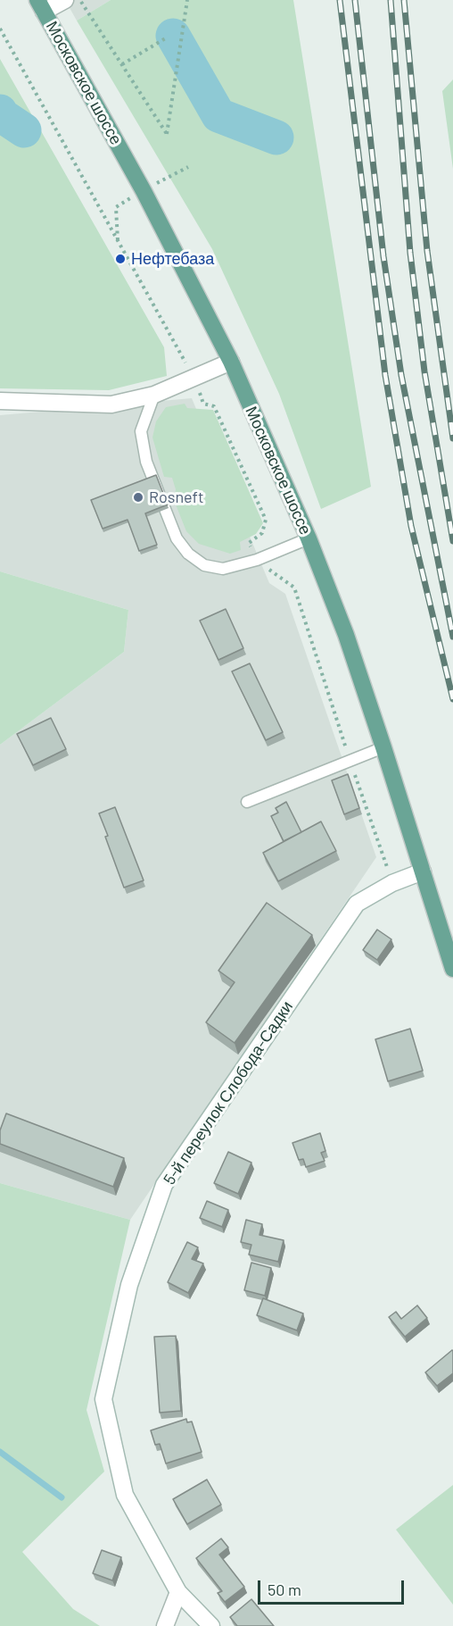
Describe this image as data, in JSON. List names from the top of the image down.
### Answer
{
  "streets": {
    "main road": ["Московское шоссе"],
    "street": ["5-й переулок Слобода-Садки"]
  },
  "crossings": [
    ["Московское шоссе", "5-й переулок Слобода-Садки"]
  ],
  "places": ["Нефтебаза", "Rosneft"],
  "scale_bar": "50 m"
}
